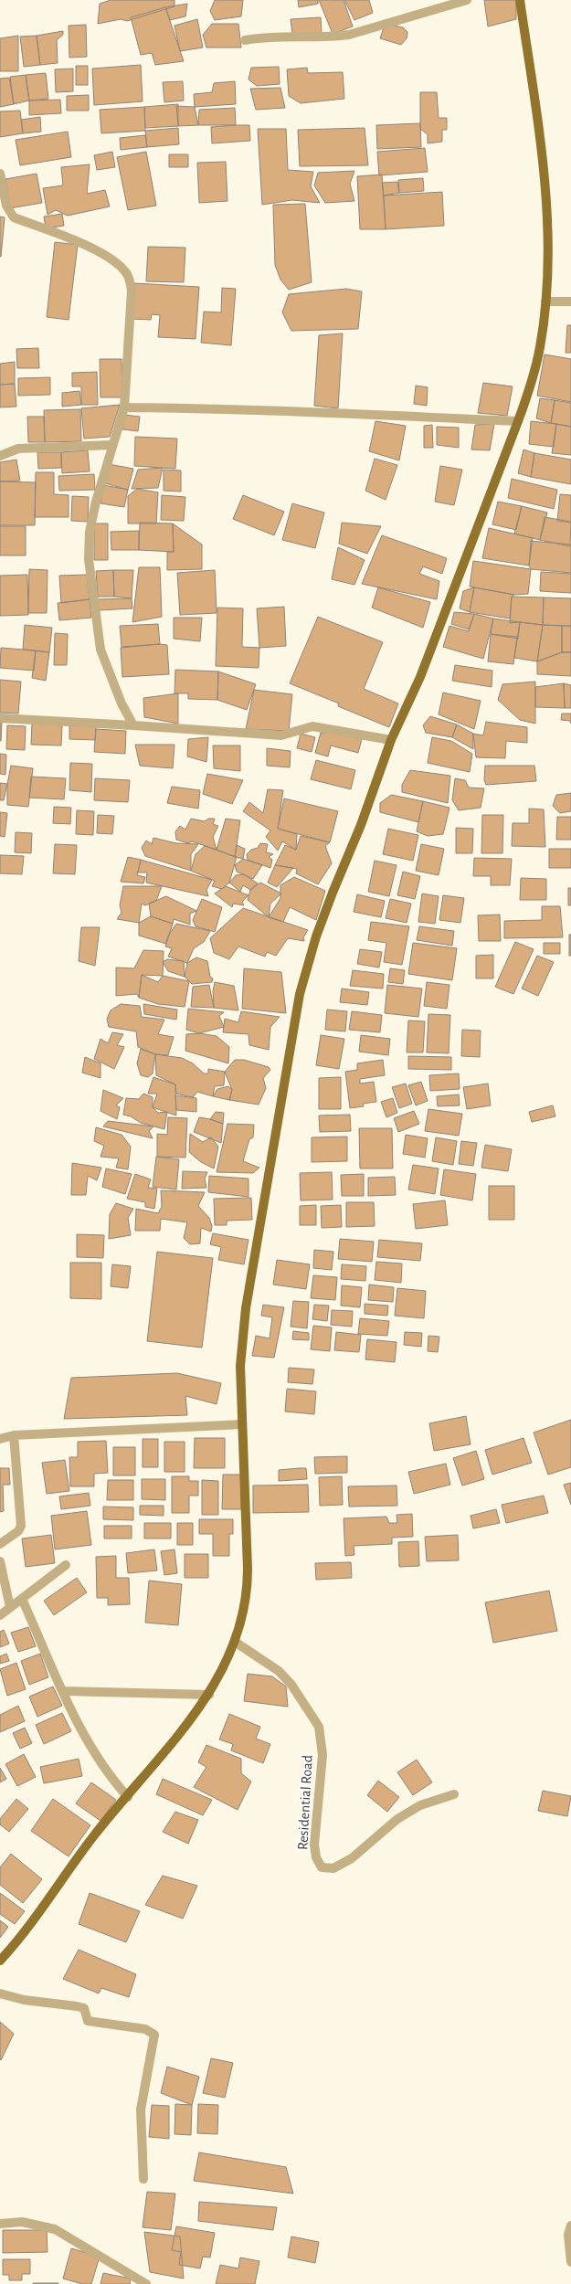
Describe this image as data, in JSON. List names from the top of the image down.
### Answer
{
  "streets": {
    "street": ["Residential Road"]
  }
}
